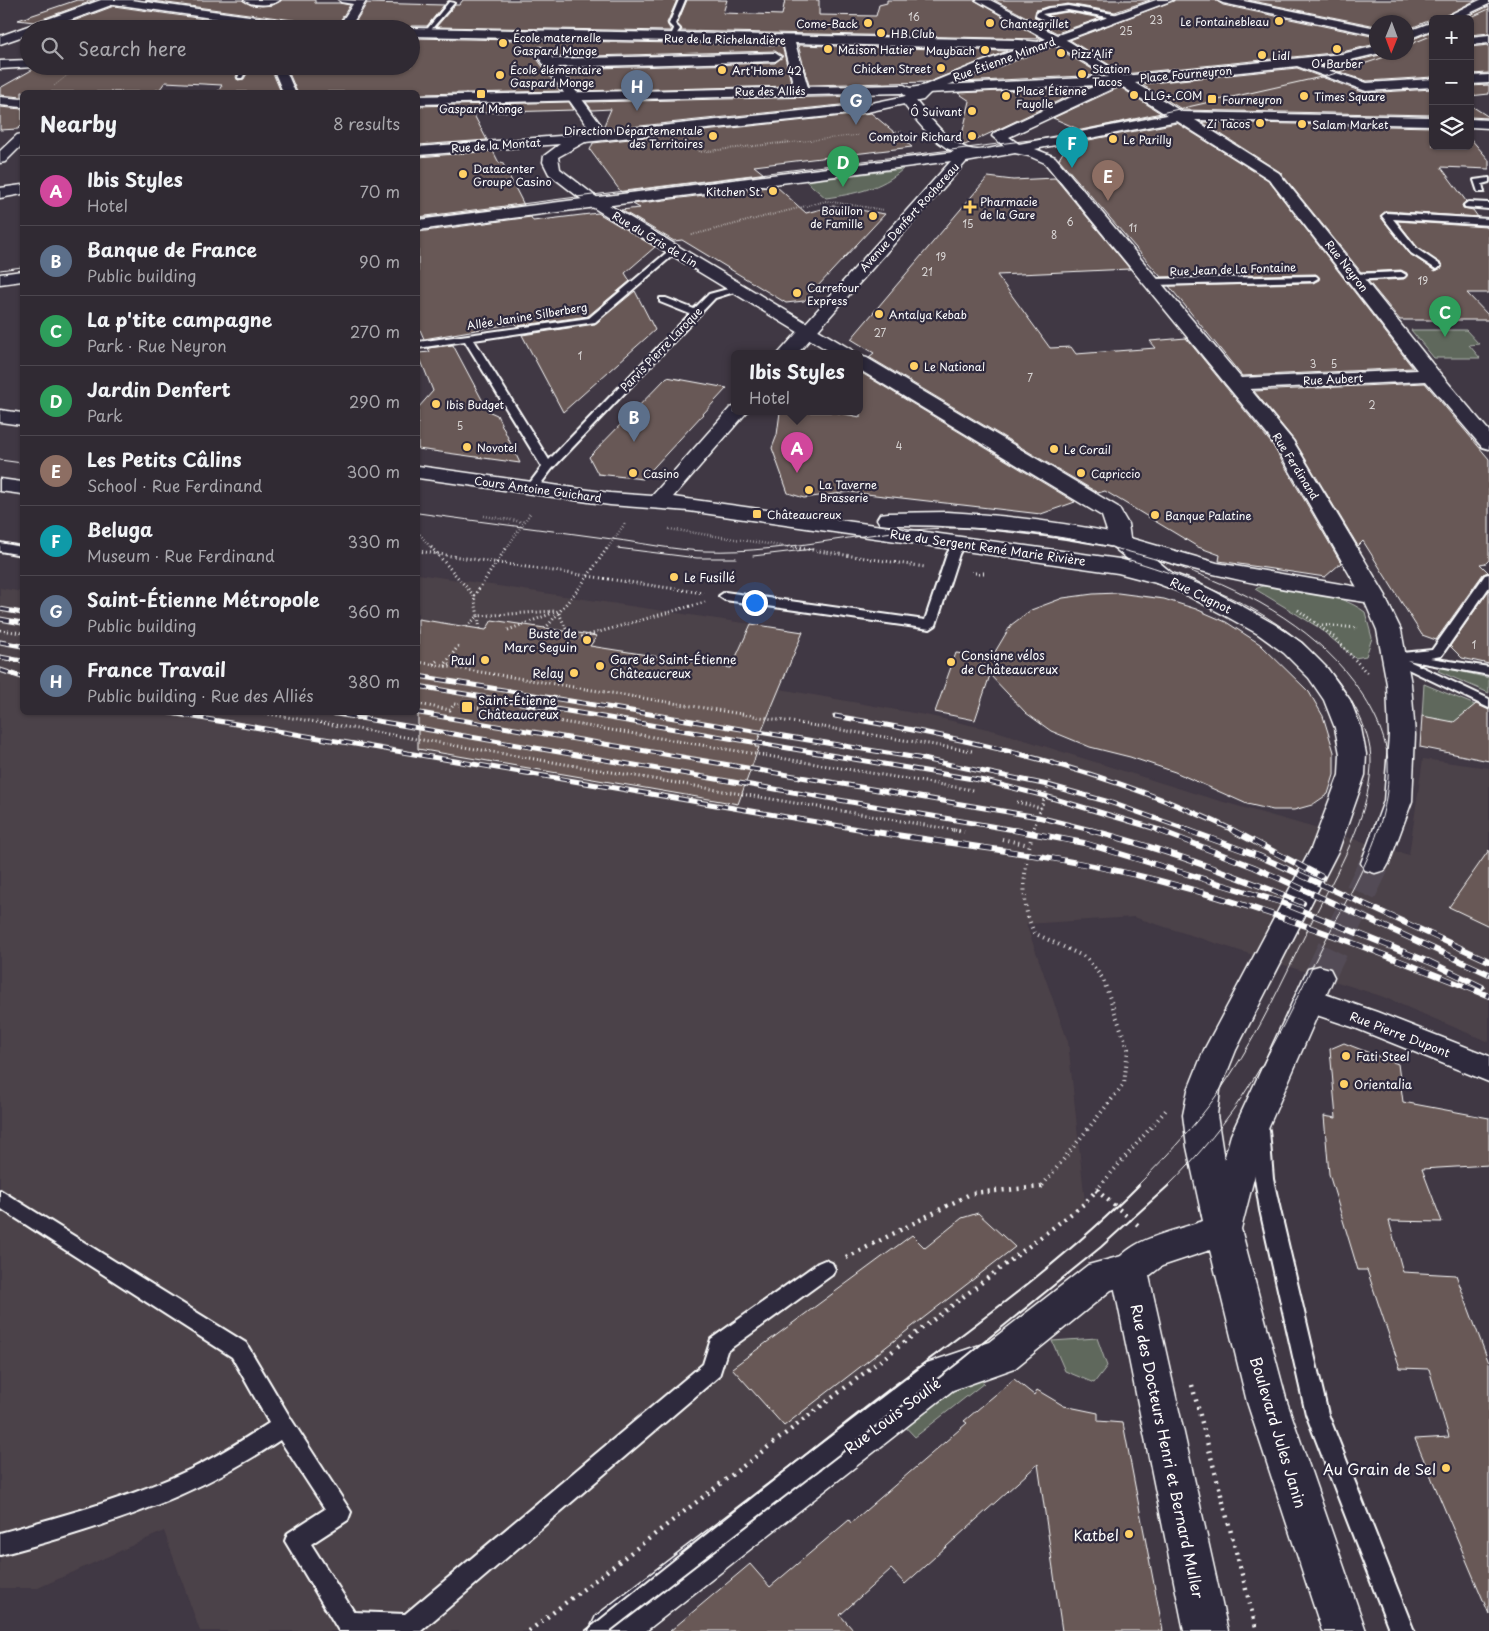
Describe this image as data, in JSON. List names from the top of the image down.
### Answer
{
  "streets": {
    "street": [
      "Rue de la Richelandière",
      "Rue Étienne Mimard",
      "Place Fourneyron",
      "Rue des Alliés",
      "Rue de la Montat",
      "Avenue Denfert Rochereau",
      "Rue du Gris de Lin",
      "Rue Neyron",
      "Rue Aubert",
      "Rue Ferdinand",
      "Cours Antoine Guichard",
      "Rue du Sergent René Marie Rivière",
      "Rue Cugnot",
      "Rue Pierre Dupont",
      "Rue Louis Soulié",
      "Boulevard Jules Janin",
      "Rue des Docteurs Henri et Bernard Muller"
    ],
    "lane": ["Rue Jean de La Fontaine", "Allée Janine Silberberg", "Parvis Pierre Laroque"]
  },
  "crossings": [
    ["Rue de la Richelandière", "Rue Étienne Mimard"],
    ["Rue Étienne Mimard", "Rue des Alliés"],
    ["Rue Étienne Mimard", "Rue de la Montat"],
    ["Place Fourneyron", "Rue des Alliés"],
    ["Place Fourneyron", "Avenue Denfert Rochereau"],
    ["Place Fourneyron", "Rue Neyron"],
    ["Rue des Alliés", "Rue de la Montat"],
    ["Rue de la Montat", "Rue du Gris de Lin"],
    ["Avenue Denfert Rochereau", "Rue du Gris de Lin"],
    ["Avenue Denfert Rochereau", "Rue Neyron"],
    ["Avenue Denfert Rochereau", "Rue Ferdinand"],
    ["Rue du Gris de Lin", "Allée Janine Silberberg"],
    ["Rue du Gris de Lin", "Parvis Pierre Laroque"],
    ["Rue Neyron", "Rue Aubert"],
    ["Rue Jean de La Fontaine", "Rue Ferdinand"],
    ["Parvis Pierre Laroque", "Cours Antoine Guichard"],
    ["Rue Aubert", "Rue Ferdinand"],
    ["Rue Ferdinand", "Rue du Sergent René Marie Rivière"],
    ["Cours Antoine Guichard", "Rue du Sergent René Marie Rivière"],
    ["Rue du Sergent René Marie Rivière", "Rue Cugnot"],
    ["Rue Cugnot", "Boulevard Jules Janin"],
    ["Rue Pierre Dupont", "Boulevard Jules Janin"],
    ["Rue Louis Soulié", "Boulevard Jules Janin"],
    ["Rue Louis Soulié", "Rue des Docteurs Henri et Bernard Muller"]
  ],
  "places": {
    "other": [
      "Le Fontainebleau",
      "Come-Back",
      "Chantegrillet",
      "HB Club",
      "École maternelle Gaspard Monge",
      "Maison Hatier",
      "O' Barber",
      "Maybach",
      "Pizz'Alif",
      "Lidl",
      "Chicken Street",
      "Art'Home 42",
      "Station Tacos",
      "École élémentaire Gaspard Monge",
      "LLG+.COM",
      "Place Étienne Fayolle",
      "Times Square",
      "Ô Suivant",
      "Zi Tacos",
      "Salam Market",
      "Direction Départementale des Territoires",
      "Comptoir Richard",
      "Le Parilly",
      "Datacenter Groupe Casino",
      "Kitchen St.",
      "Bouillon de Famille",
      "Carrefour Express",
      "Antalya Kebab",
      "Le National",
      "Ibis Budget",
      "Novotel",
      "Le Corail",
      "Casino",
      "Capriccio",
      "La Taverne Brasserie",
      "Banque Palatine",
      "Le Fusillé",
      "Buste de Marc Seguin",
      "Paul",
      "Consigne vélos de Châteaucreux",
      "Gare de Saint-Étienne Châteaucreux",
      "Relay",
      "Fati Steel",
      "Orientalia",
      "Au Grain de Sel",
      "Katbel"
    ],
    "transit": [
      "Gaspard Monge",
      "Fourneyron",
      "Châteaucreux",
      "Saint-Étienne Châteaucreux"
    ],
    "health": ["Pharmacie de la Gare"]
  },
  "house_numbers": [
    "16",
    "23",
    "25",
    "6",
    "15",
    "11",
    "8",
    "19",
    "21",
    "19",
    "27",
    "1",
    "3",
    "5",
    "7",
    "2",
    "5",
    "4",
    "1"
  ],
  "north": "bottom",
  "page": {
    "map_buttons": ["+", "−"],
    "search": "Search here",
    "pins": [
      "H",
      "G",
      "F",
      "D",
      "E",
      "C",
      "B",
      "A"
    ],
    "heading": ["Nearby", "8 results"],
    "list": [
      {
        "mark": "A",
        "name": "Ibis Styles",
        "note": "Hotel",
        "value": "70 m"
      },
      {
        "mark": "B",
        "name": "Banque de France",
        "note": "Public building",
        "value": "90 m"
      },
      {
        "mark": "C",
        "name": "La p'tite campagne",
        "note": "Park · Rue Neyron",
        "value": "270 m"
      },
      {
        "mark": "D",
        "name": "Jardin Denfert",
        "note": "Park",
        "value": "290 m"
      },
      {
        "mark": "E",
        "name": "Les Petits Câlins",
        "note": "School · Rue Ferdinand",
        "value": "300 m"
      },
      {
        "mark": "F",
        "name": "Beluga",
        "note": "Museum · Rue Ferdinand",
        "value": "330 m"
      },
      {
        "mark": "G",
        "name": "Saint-Étienne Métropole",
        "note": "Public building",
        "value": "360 m"
      },
      {
        "mark": "H",
        "name": "France Travail",
        "note": "Public building · Rue des Alliés",
        "value": "380 m"
      }
    ],
    "popup": ["Ibis Styles", "Hotel"]
  }
}
